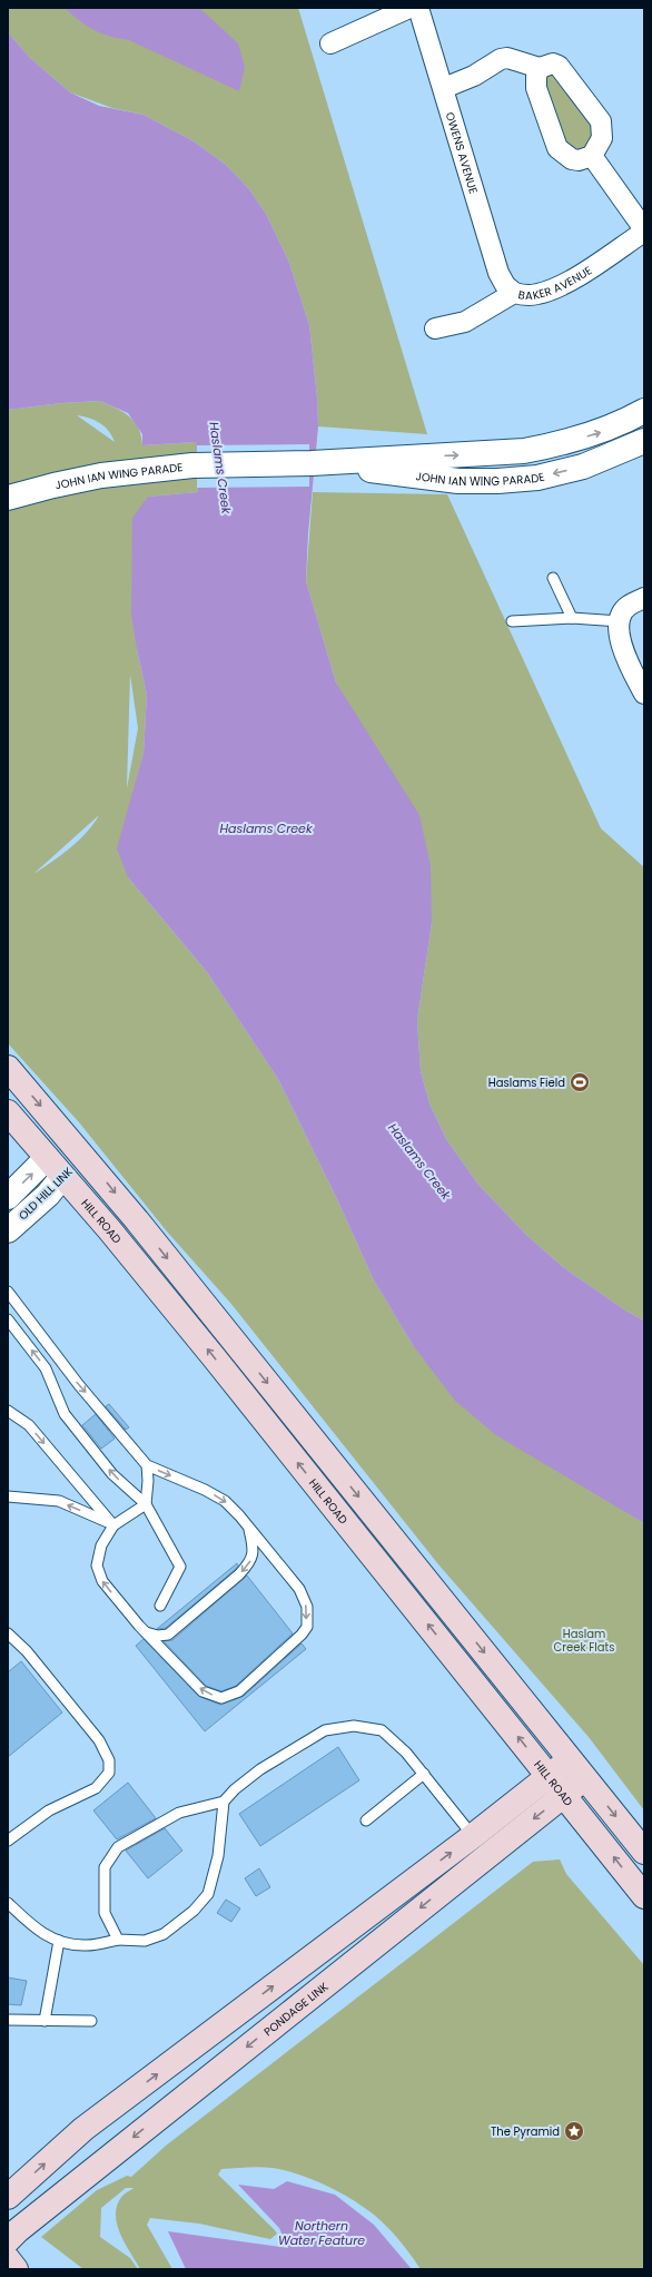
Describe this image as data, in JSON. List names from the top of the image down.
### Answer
{
  "streets": {
    "main road": ["OLD HILL LINK", "HILL ROAD", "PONDAGE LINK"],
    "street": ["OWENS AVENUE", "BAKER AVENUE", "JOHN IAN WING PARADE"]
  },
  "crossings": [
    ["OWENS AVENUE", "BAKER AVENUE"],
    ["OLD HILL LINK", "HILL ROAD"],
    ["HILL ROAD", "PONDAGE LINK"]
  ],
  "water": ["Haslams Creek", "Northern Water Feature"],
  "parks": ["Haslam Creek Flats"],
  "places": {
    "sports": ["Haslams Field"],
    "place": ["The Pyramid"]
  }
}
